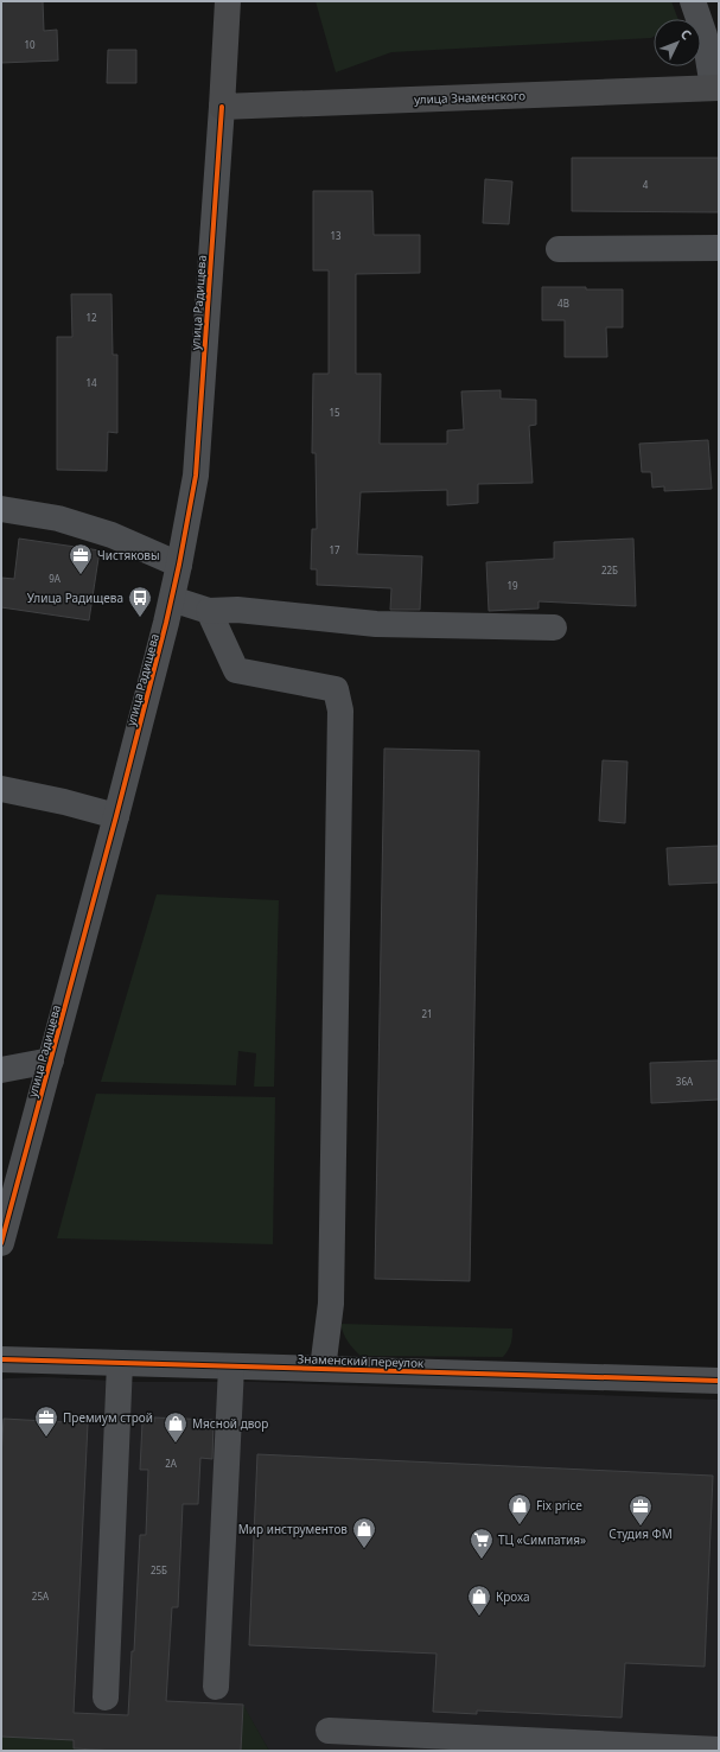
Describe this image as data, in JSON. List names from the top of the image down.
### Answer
{
  "streets": {
    "main road": ["улица Знаменского", "улица Радищева"],
    "street": ["Знаменский переулок"]
  },
  "crossings": [
    ["улица Знаменского", "улица Радищева"]
  ],
  "places": {
    "office": ["Чистяковы", "Премиум строй", "Студия ФМ"],
    "bus stop": ["Улица Радищева"],
    "shop": [
      "Мясной двор",
      "Fix price",
      "Мир инструментов",
      "Кроха"
    ],
    "supermarket": ["ТЦ «Симпатия»"]
  },
  "house_numbers": [
    "10",
    "4",
    "13",
    "4В",
    "12",
    "14",
    "15",
    "17",
    "22Б",
    "9А",
    "19",
    "21",
    "36А",
    "2А",
    "25Б",
    "25А"
  ],
  "north": "top right"
}
